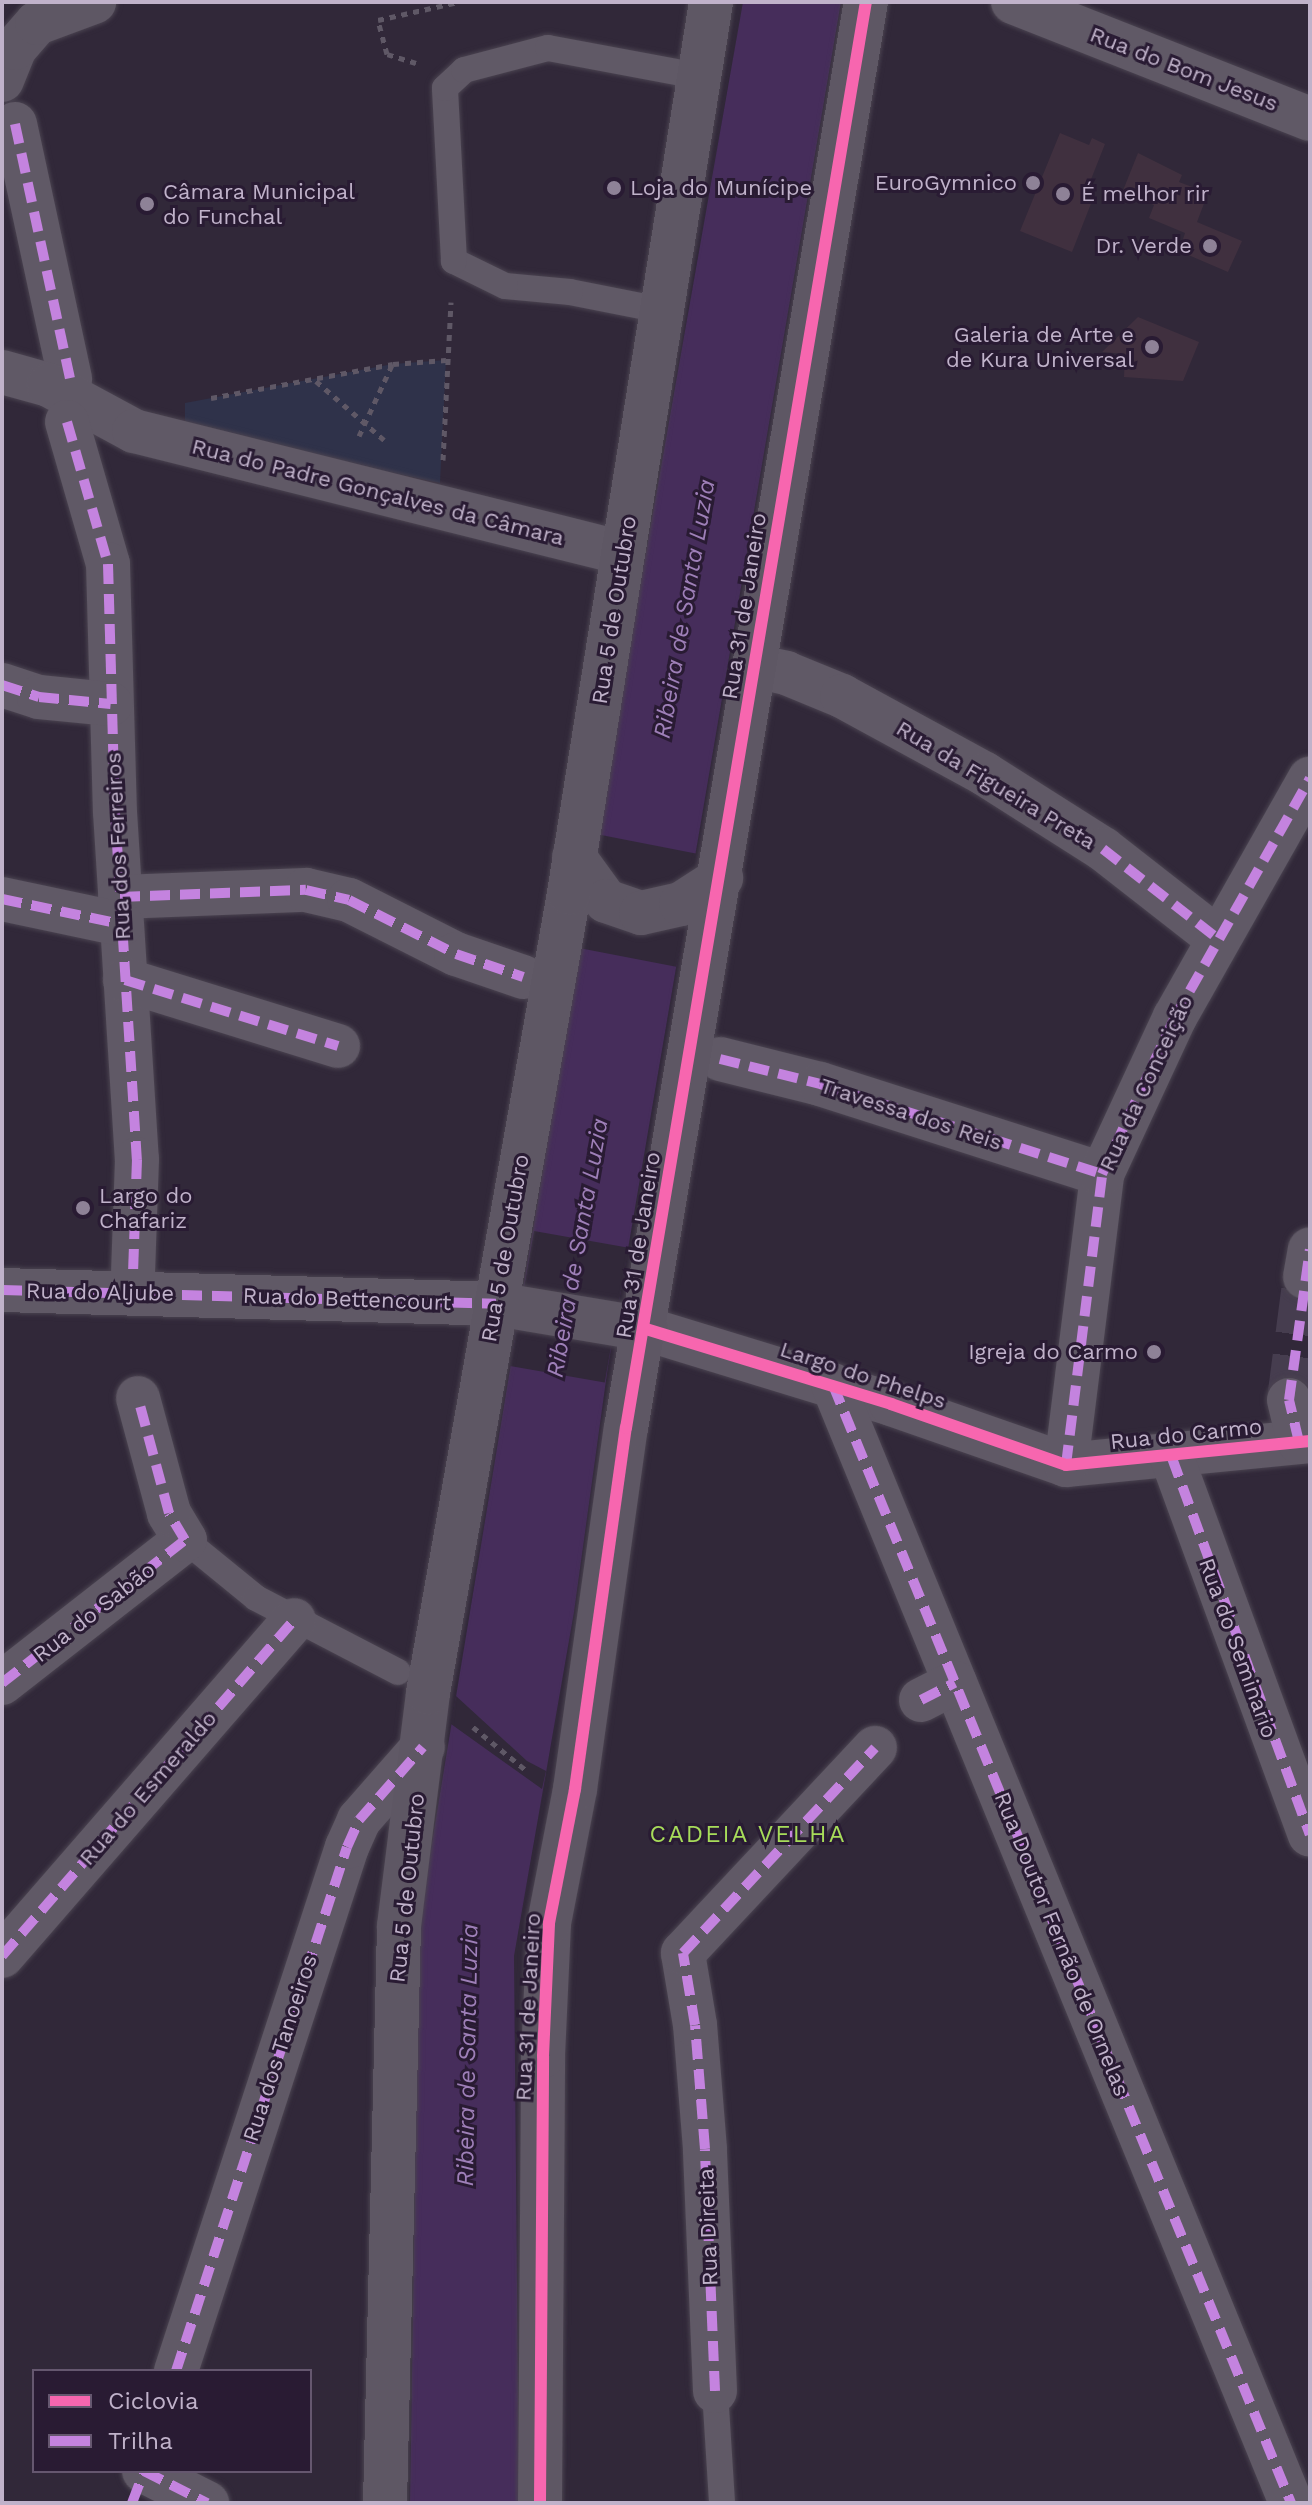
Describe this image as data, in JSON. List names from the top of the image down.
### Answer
{
  "streets": {
    "main road": ["Rua 31 de Janeiro", "Rua 5 de Outubro"],
    "street": [
      "Rua do Bom Jesus",
      "Rua do Padre Gonçalves da Câmara",
      "Rua da Figueira Preta",
      "Rua dos Ferreiros",
      "Rua da Conceição",
      "Travessa dos Reis",
      "Rua do Aljube",
      "Rua do Bettencourt",
      "Largo do Phelps",
      "Rua do Carmo",
      "Rua do Sabão",
      "Rua do Seminario",
      "Rua do Esmeraldo",
      "Rua Doutor Fernão de Ornelas",
      "Rua dos Tanoeiros",
      "Rua Direita"
    ]
  },
  "crossings": [
    ["Rua do Padre Gonçalves da Câmara", "Rua 5 de Outubro"],
    ["Rua 31 de Janeiro", "Rua da Figueira Preta"],
    ["Rua 31 de Janeiro", "Largo do Phelps"],
    ["Rua 5 de Outubro", "Rua do Bettencourt"],
    ["Rua 5 de Outubro", "Rua dos Tanoeiros"],
    ["Rua da Figueira Preta", "Rua da Conceição"],
    ["Rua da Conceição", "Travessa dos Reis"],
    ["Rua da Conceição", "Largo do Phelps"],
    ["Rua da Conceição", "Rua do Carmo"],
    ["Rua do Aljube", "Rua do Bettencourt"],
    ["Largo do Phelps", "Rua do Carmo"],
    ["Largo do Phelps", "Rua Doutor Fernão de Ornelas"],
    ["Rua do Carmo", "Rua do Seminario"]
  ],
  "districts": ["CADEIA VELHA"],
  "water": ["Ribeira de Santa Luzia"],
  "places": [
    "EuroGymnico",
    "Loja do Munícipe",
    "É melhor rir",
    "Câmara Municipal do Funchal",
    "Dr. Verde",
    "Galeria de Arte e de Kura Universal",
    "Largo do Chafariz",
    "Igreja do Carmo"
  ],
  "legend": ["Ciclovia", "Trilha"]
}
